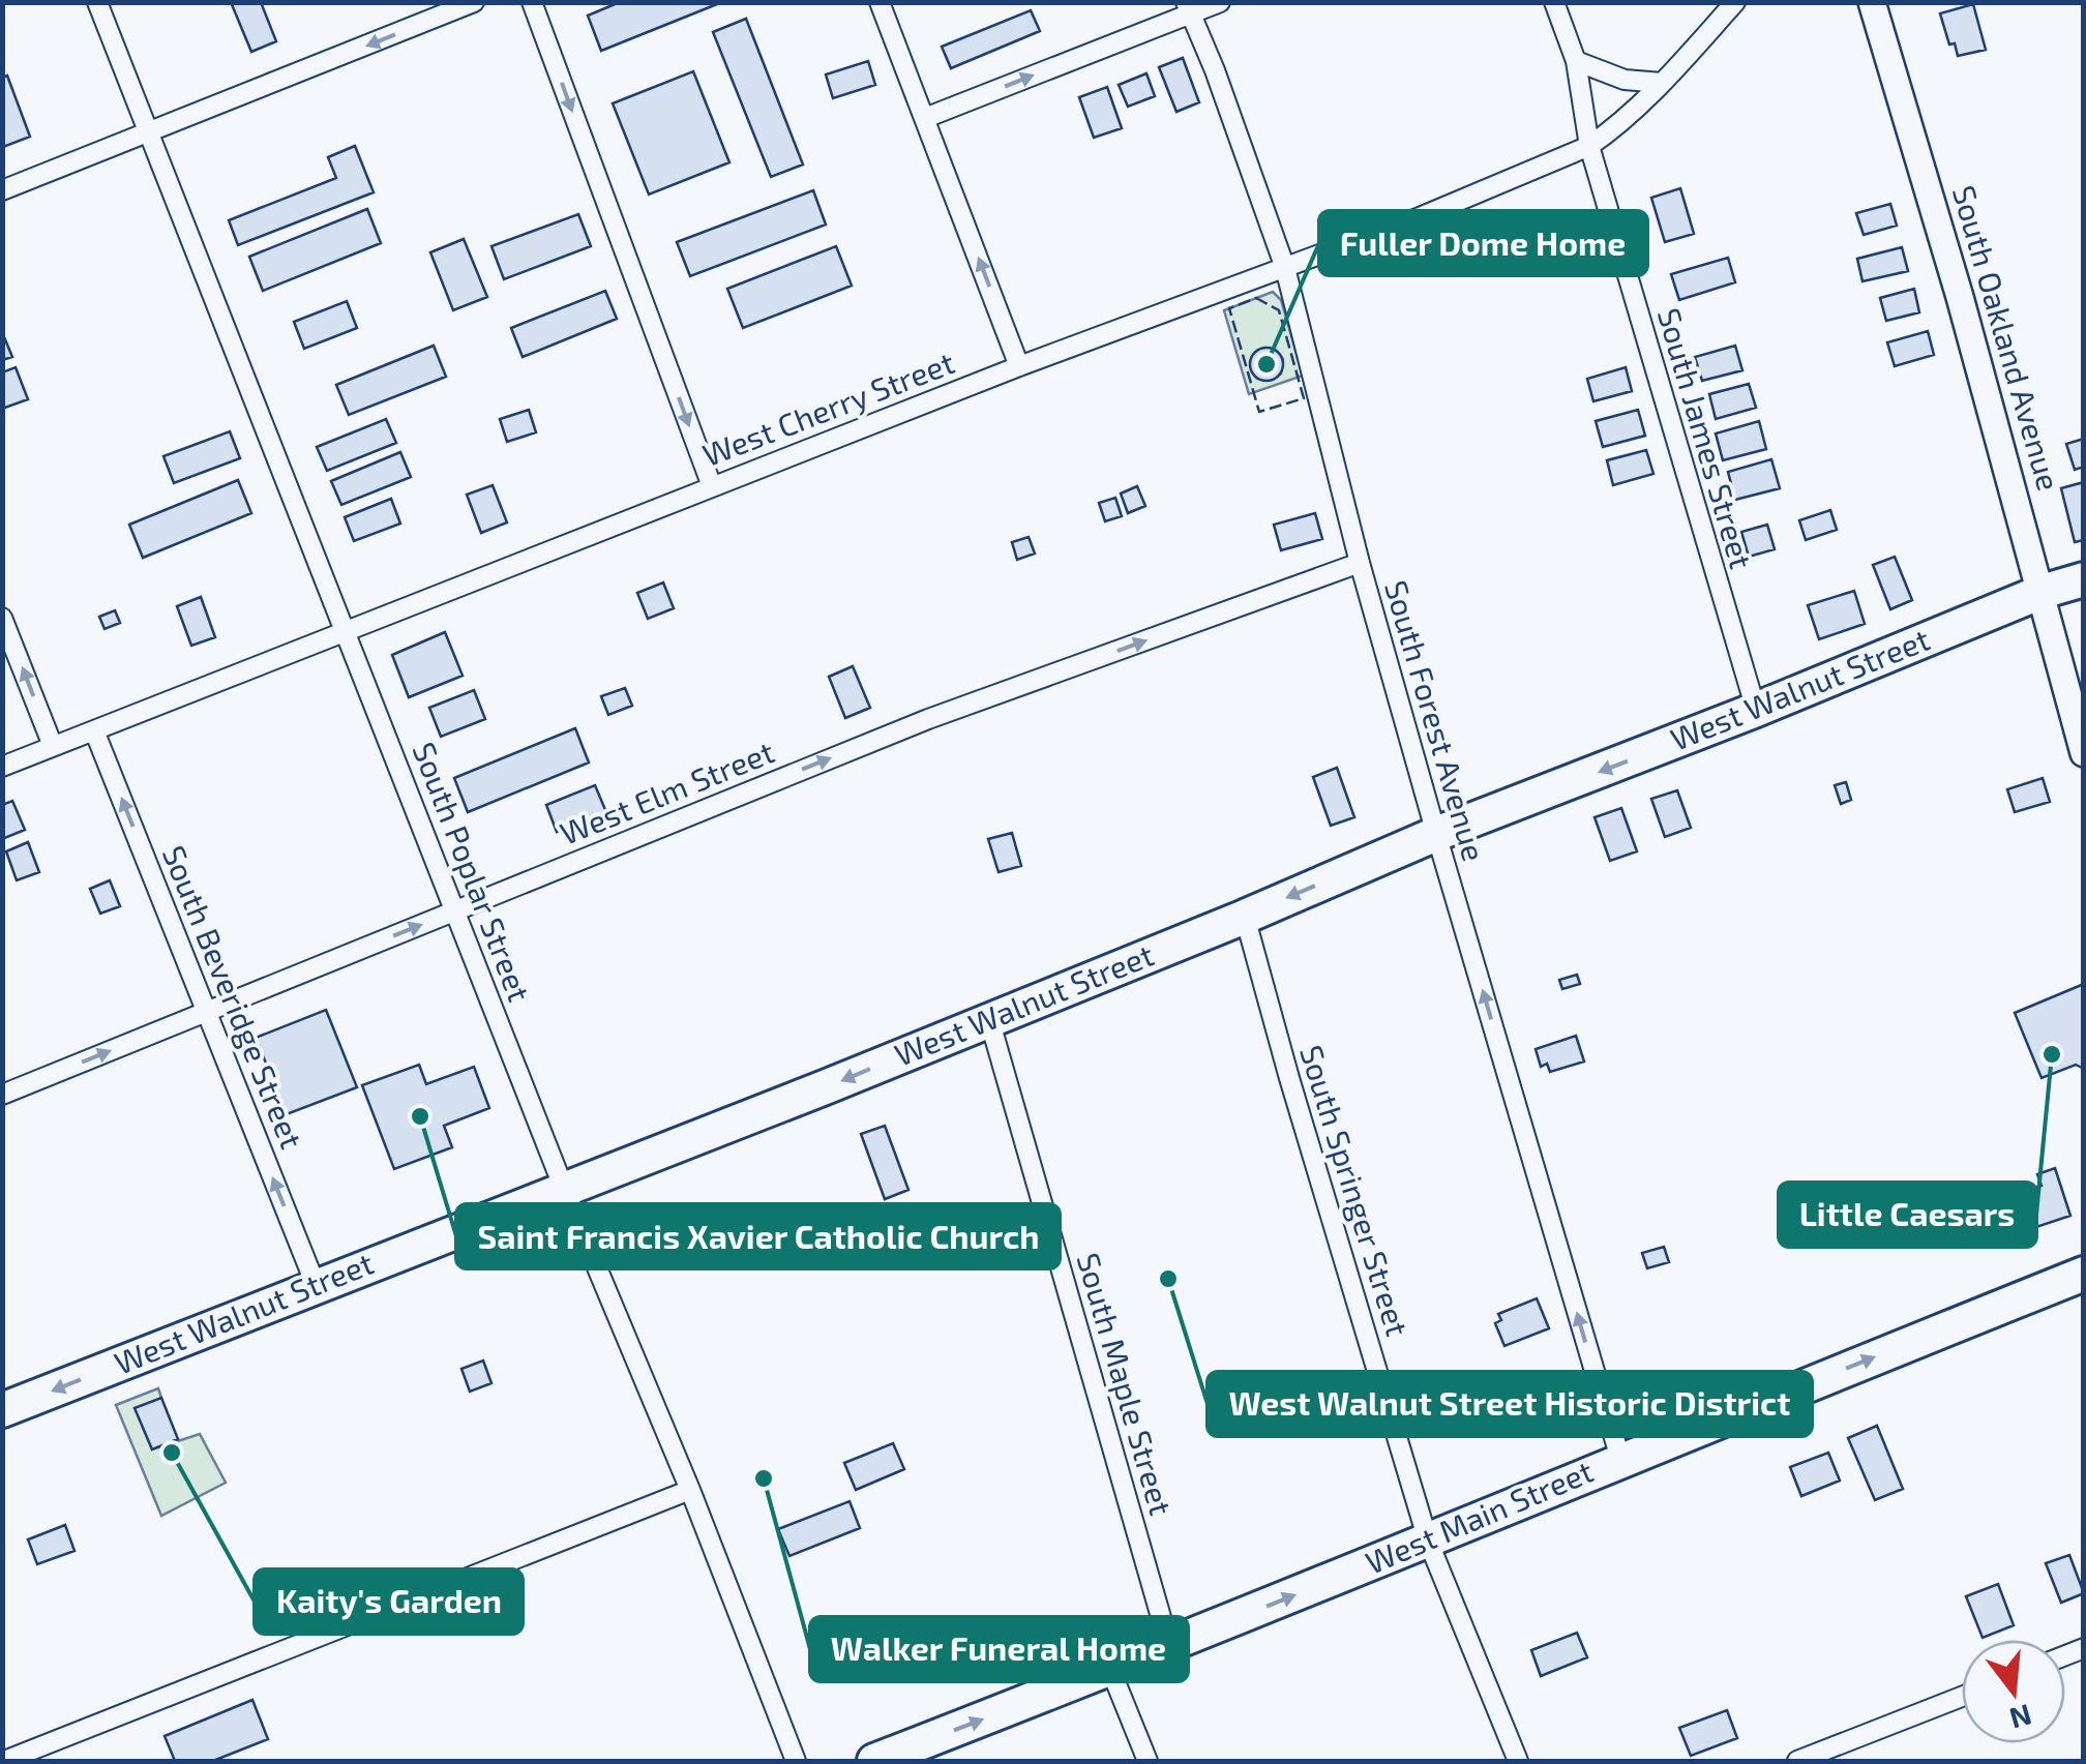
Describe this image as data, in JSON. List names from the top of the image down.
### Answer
{
  "streets": {
    "highway": ["West Walnut Street", "West Main Street"],
    "street": [
      "South Oakland Avenue",
      "West Cherry Street",
      "South James Street",
      "South Forest Avenue",
      "West Elm Street",
      "South Poplar Street",
      "South Beveridge Street",
      "South Springer Street",
      "South Maple Street"
    ]
  },
  "crossings": [
    ["South Oakland Avenue", "West Walnut Street"],
    ["West Cherry Street", "South James Street"],
    ["West Cherry Street", "South Forest Avenue"],
    ["West Cherry Street", "South Poplar Street"],
    ["West Cherry Street", "South Beveridge Street"],
    ["South James Street", "West Walnut Street"],
    ["West Walnut Street", "South Forest Avenue"],
    ["West Walnut Street", "South Poplar Street"],
    ["West Walnut Street", "South Beveridge Street"],
    ["West Walnut Street", "South Springer Street"],
    ["West Walnut Street", "South Maple Street"],
    ["South Forest Avenue", "West Elm Street"],
    ["South Forest Avenue", "West Main Street"],
    ["West Elm Street", "South Poplar Street"],
    ["West Elm Street", "South Beveridge Street"],
    ["South Springer Street", "West Main Street"],
    ["South Maple Street", "West Main Street"]
  ],
  "one_way": [
    "West Walnut Street",
    "South Forest Avenue",
    "West Elm Street",
    "South Beveridge Street",
    "West Main Street"
  ],
  "places": [
    "Fuller Dome Home",
    "Little Caesars",
    "Saint Francis Xavier Catholic Church",
    "West Walnut Street Historic District",
    "Kaity's Garden",
    "Walker Funeral Home"
  ],
  "north": "bottom"
}
